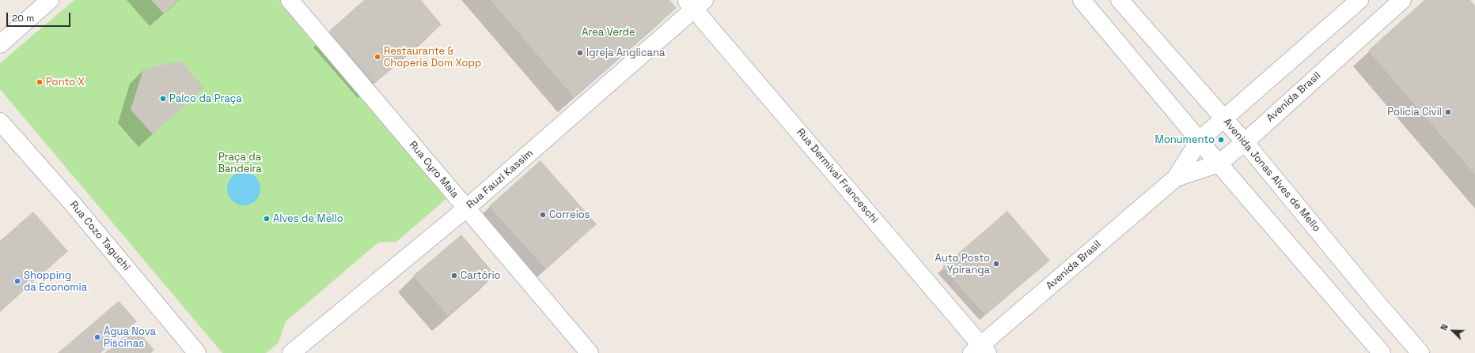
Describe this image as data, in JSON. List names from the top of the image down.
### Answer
{
  "streets": {
    "street": [
      "Avenida Brasil",
      "Rua Cyro Maia",
      "Avenida Jonas Alves de Mello",
      "Rua Dermival Franceschi",
      "Rua Fauzi Kassim",
      "Rua Cozo Taguchi"
    ]
  },
  "crossings": [
    ["Avenida Brasil", "Avenida Jonas Alves de Mello"],
    ["Avenida Brasil", "Rua Dermival Franceschi"],
    ["Rua Cyro Maia", "Rua Fauzi Kassim"],
    ["Rua Dermival Franceschi", "Rua Fauzi Kassim"]
  ],
  "parks": ["Area Verde", "Praça da Bandeira"],
  "places": [
    "Igreja Anglicana",
    "Restaurante & Choperia Dom Xopp",
    "Ponto X",
    "Palco da Praça",
    "Polícia Civil",
    "Monumento",
    "Correios",
    "Alves de Mello",
    "Auto Posto Ypiranga",
    "Cartório",
    "Shopping da Economia",
    "Água Nova Piscinas"
  ],
  "scale_bar": "20 m",
  "north": "top left"
}
